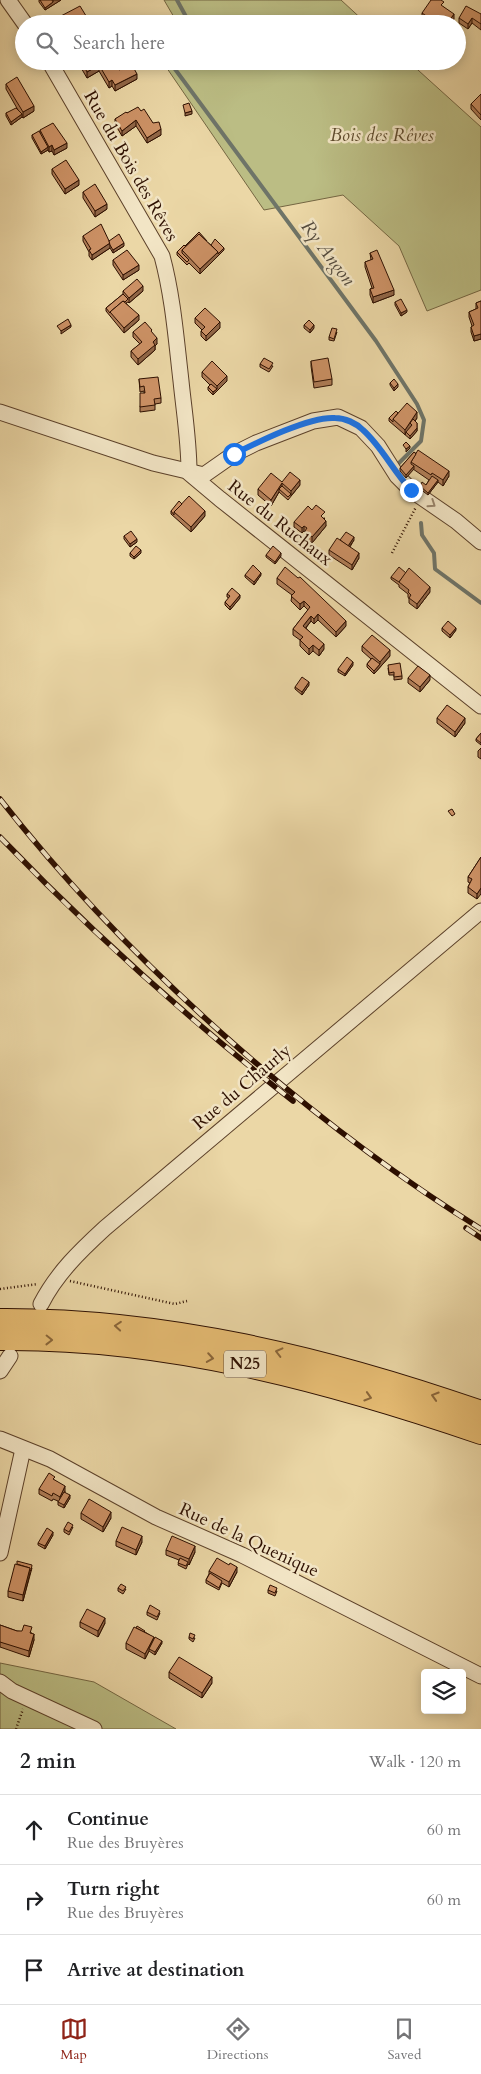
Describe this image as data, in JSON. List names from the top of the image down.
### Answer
{
  "streets": {
    "highway": ["N25"],
    "street": [
      "Rue du Bois des Rêves",
      "Rue du Ruchaux",
      "Rue du Chaurly",
      "Rue de la Quenique"
    ]
  },
  "crossings": [
    ["Rue du Bois des Rêves", "Rue du Ruchaux"]
  ],
  "water": ["Ry Angon"],
  "parks": ["Bois des Rêves"],
  "page": {
    "search": "Search here",
    "heading": ["2 min", "Walk · 120 m"],
    "list": [
      ["Continue", "Rue des Bruyères", "60 m"],
      ["Turn right", "Rue des Bruyères", "60 m"],
      "Arrive at destination"
    ],
    "nav": ["Map", "Directions", "Saved"]
  }
}
